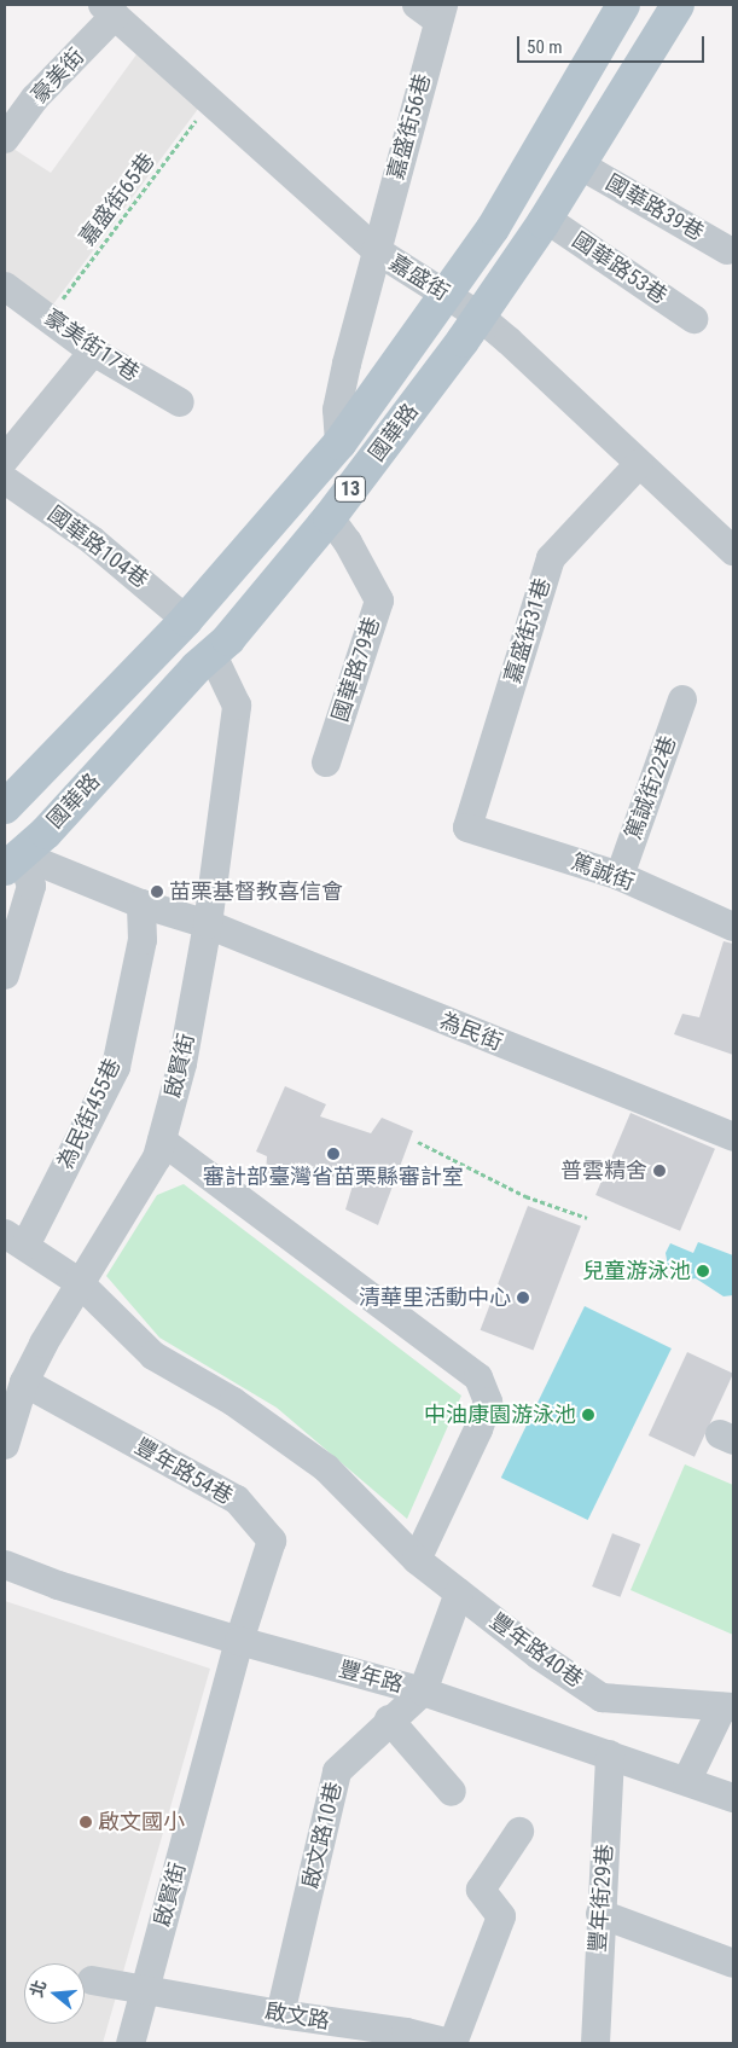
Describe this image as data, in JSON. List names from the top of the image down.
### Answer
{
  "streets": {
    "main road": ["國華路", "13"],
    "street": [
      "豪美街",
      "嘉盛街56巷",
      "國華路39巷",
      "國華路53巷",
      "嘉盛街",
      "豪美街17巷",
      "國華路104巷",
      "嘉盛街31巷",
      "國華路79巷",
      "篤誠街22巷",
      "篤誠街",
      "為民街",
      "啟賢街",
      "為民街455巷",
      "豐年路54巷",
      "豐年路40巷",
      "豐年路",
      "啟文路10巷",
      "豐年街29巷",
      "啟文路"
    ],
    "path": ["嘉盛街65巷"]
  },
  "crossings": [
    ["豪美街", "嘉盛街"],
    ["嘉盛街56巷", "嘉盛街"],
    ["嘉盛街56巷", "國華路"],
    ["嘉盛街65巷", "嘉盛街"],
    ["嘉盛街65巷", "豪美街17巷"],
    ["國華路39巷", "國華路"],
    ["國華路53巷", "國華路"],
    ["嘉盛街", "國華路"],
    ["嘉盛街", "嘉盛街31巷"],
    ["國華路", "國華路104巷"],
    ["國華路", "國華路79巷"],
    ["國華路", "為民街"],
    ["國華路", "啟賢街"],
    ["嘉盛街31巷", "篤誠街"],
    ["篤誠街22巷", "篤誠街"],
    ["為民街", "啟賢街"],
    ["為民街", "為民街455巷"],
    ["啟賢街", "豐年路54巷"],
    ["啟賢街", "豐年路40巷"],
    ["啟賢街", "豐年路"],
    ["啟賢街", "啟文路"],
    ["為民街455巷", "豐年路40巷"],
    ["豐年路54巷", "豐年路"],
    ["豐年路", "啟文路10巷"],
    ["豐年路", "豐年街29巷"],
    ["啟文路10巷", "啟文路"]
  ],
  "places": [
    "苗栗基督教喜信會",
    "審計部臺灣省苗栗縣審計室",
    "普雲精舍",
    "兒童游泳池",
    "清華里活動中心",
    "中油康園游泳池",
    "啟文國小"
  ],
  "scale_bar": "50 m",
  "north": "left"
}
